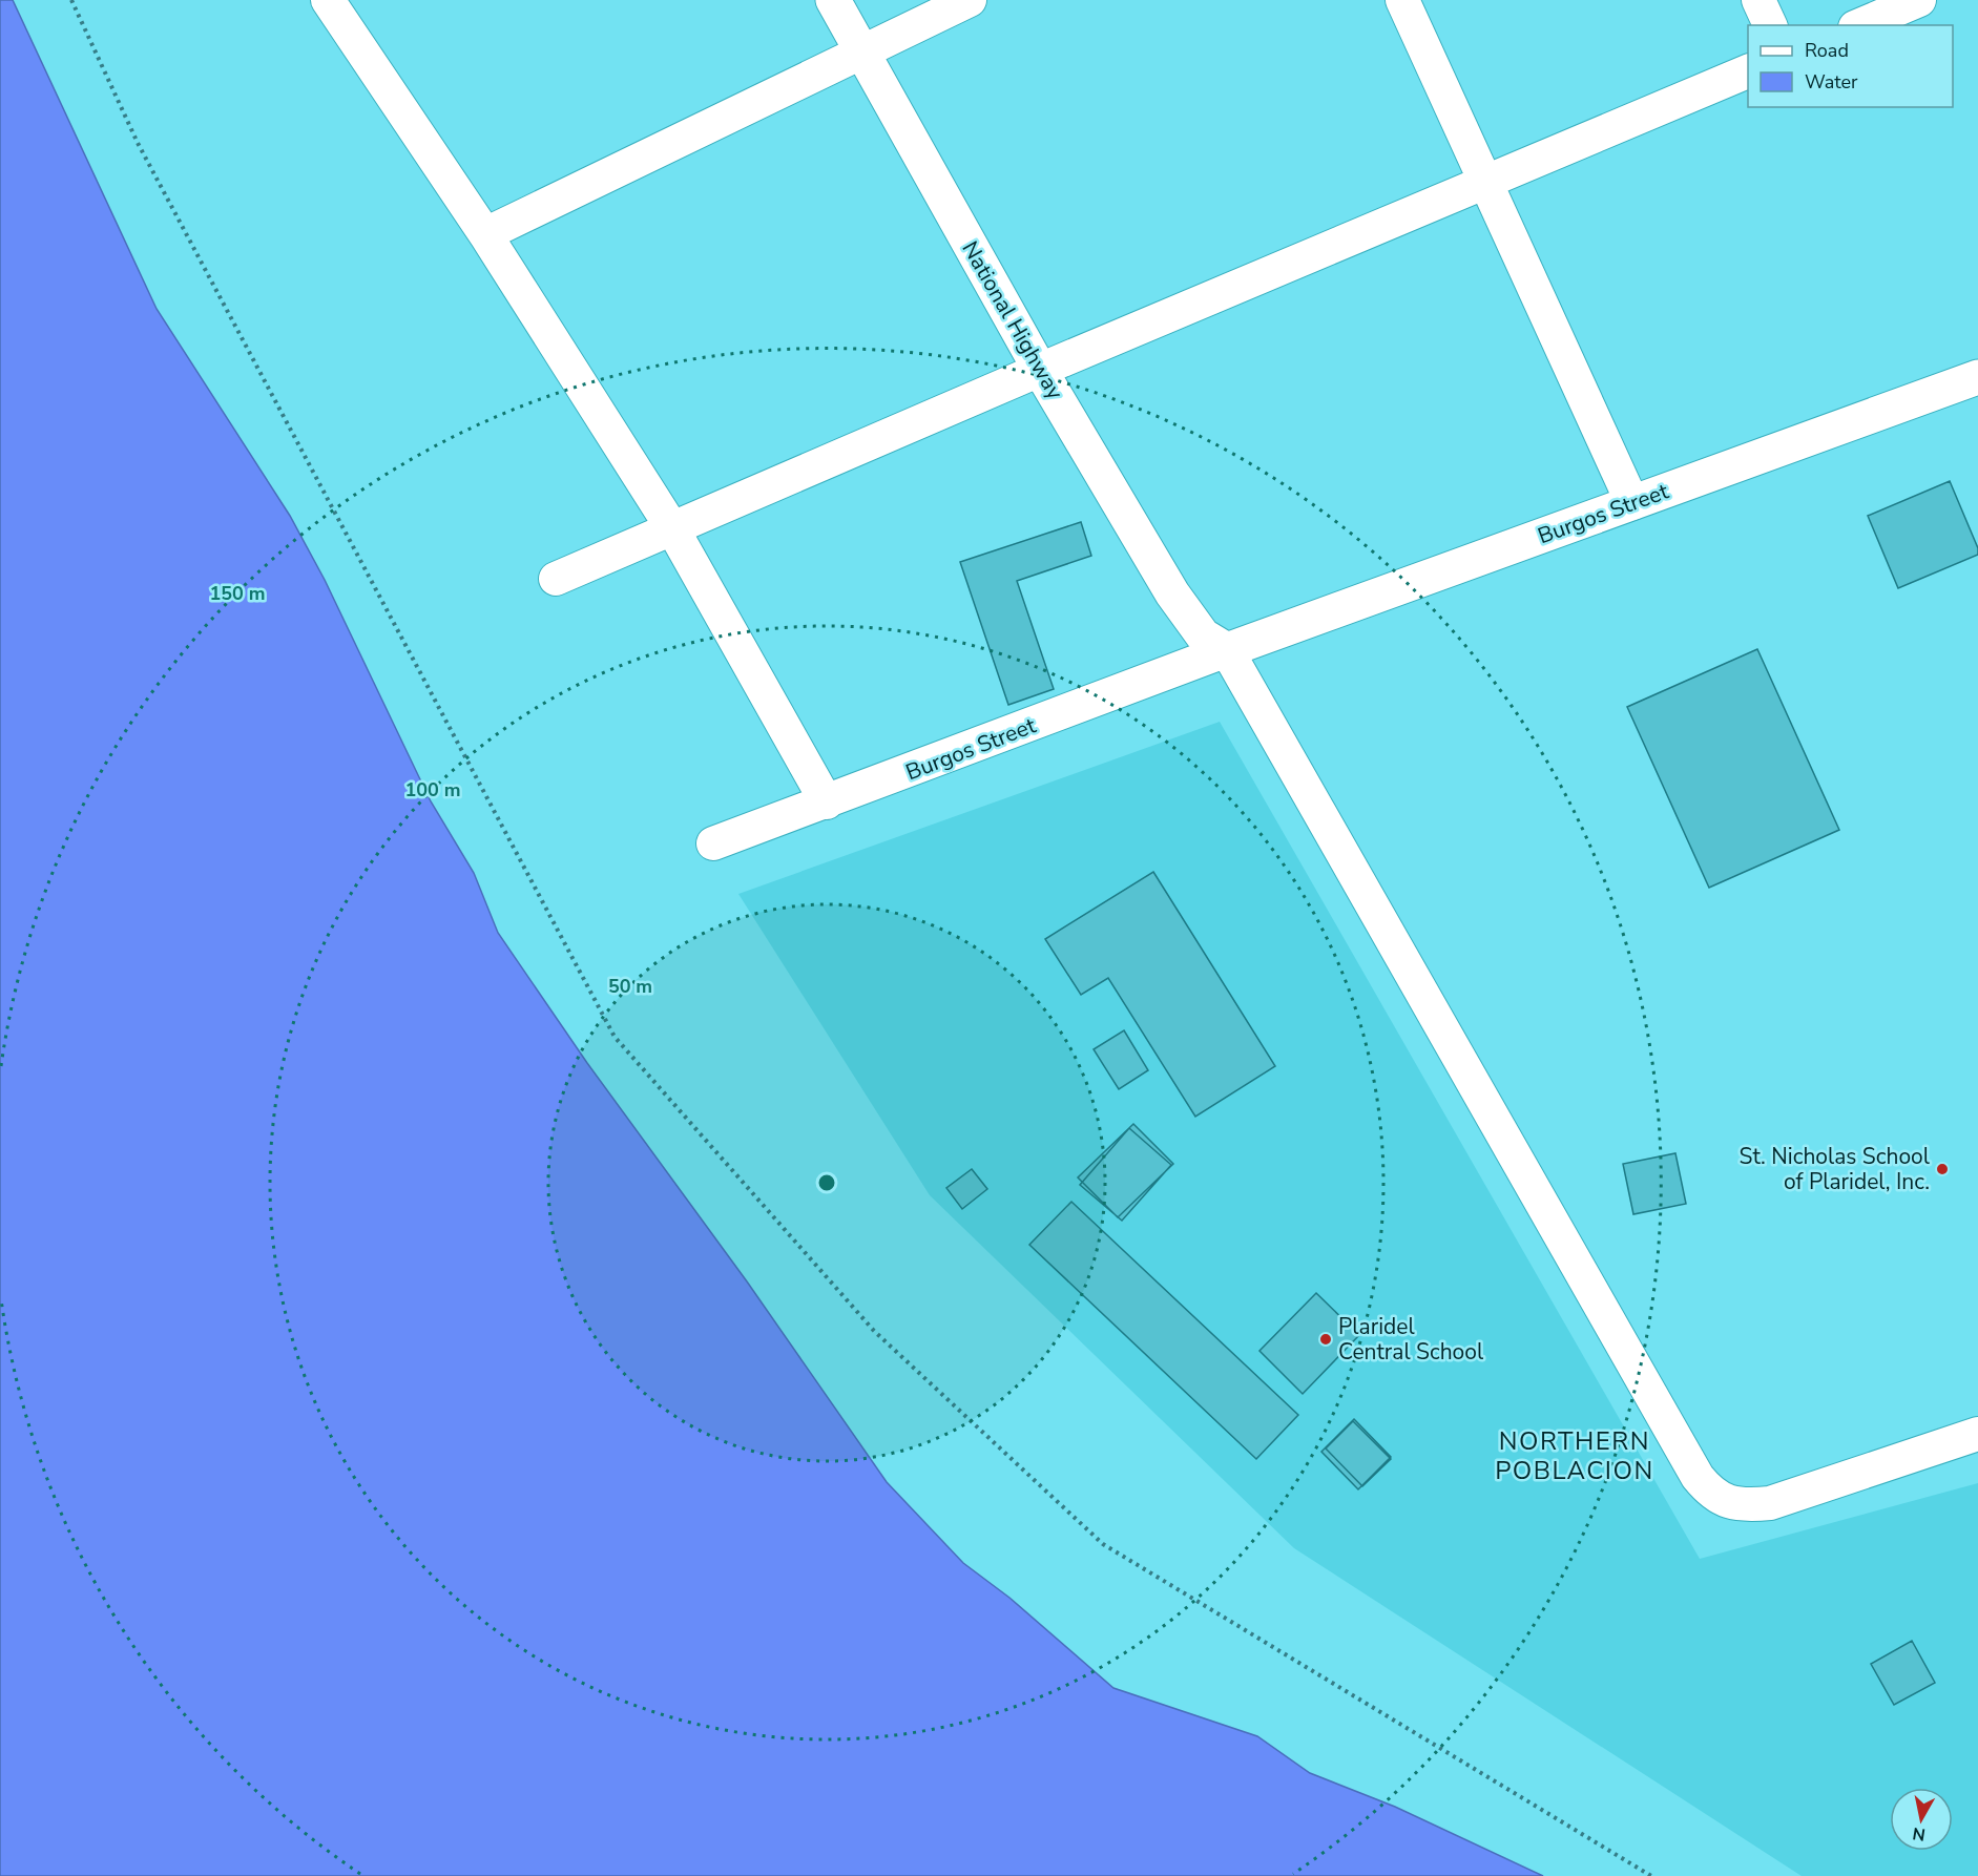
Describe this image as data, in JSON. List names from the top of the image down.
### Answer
{
  "streets": {
    "street": ["National Highway", "Burgos Street"]
  },
  "crossings": [
    ["National Highway", "Burgos Street"]
  ],
  "districts": ["NORTHERN POBLACION"],
  "places": ["St. Nicholas School of Plaridel, Inc.", "Plaridel Central School"],
  "legend": ["Road", "Water"],
  "north": "bottom",
  "rings": ["150 m", "100 m", "50 m"]
}
